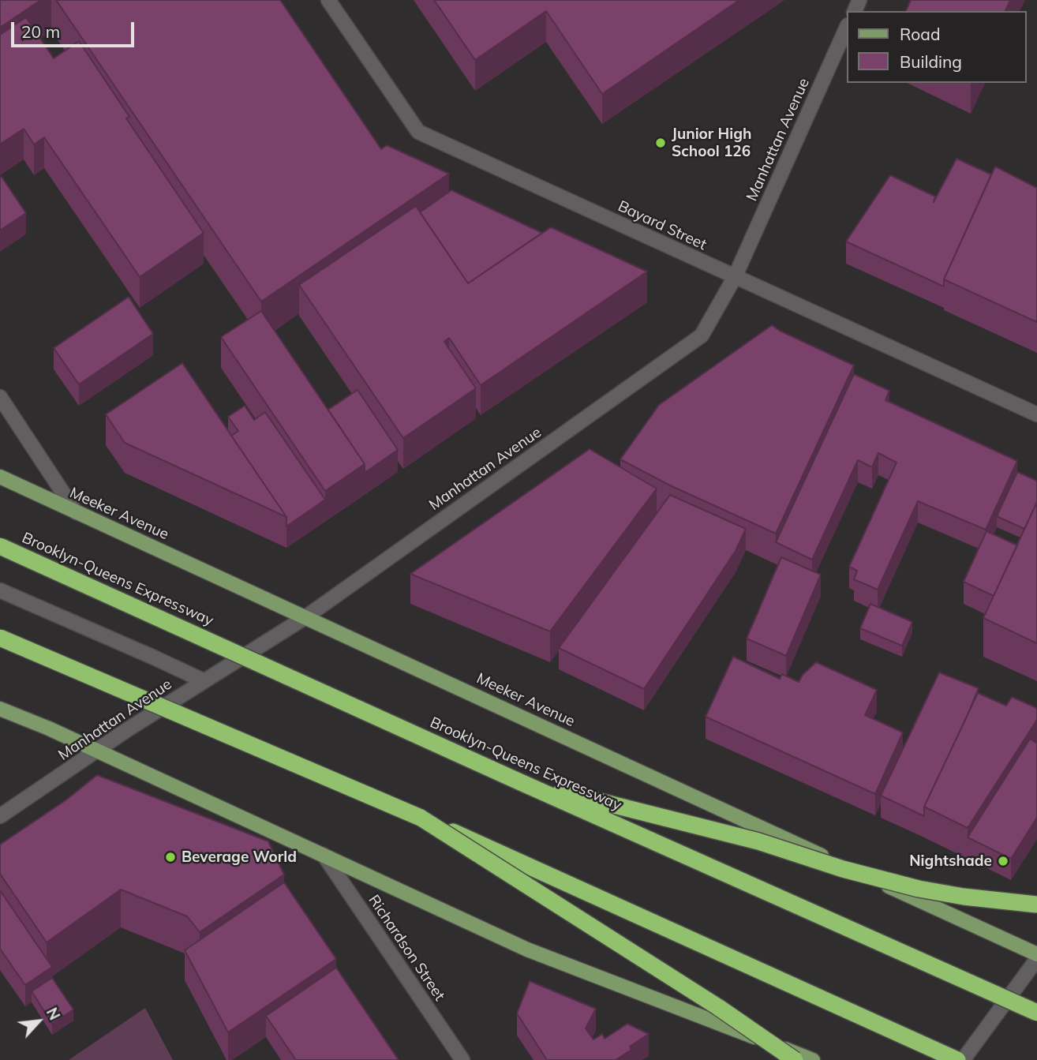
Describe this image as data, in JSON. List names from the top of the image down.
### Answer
{
  "streets": {
    "highway": ["Brooklyn-Queens Expressway"],
    "main road": ["Meeker Avenue"],
    "street": ["Manhattan Avenue", "Bayard Street", "Richardson Street"]
  },
  "crossings": [
    ["Manhattan Avenue", "Bayard Street"],
    ["Manhattan Avenue", "Meeker Avenue"]
  ],
  "places": ["Junior High School 126", "Beverage World", "Nightshade"],
  "legend": ["Road", "Building"],
  "scale_bar": "20 m",
  "north": "top right"
}
